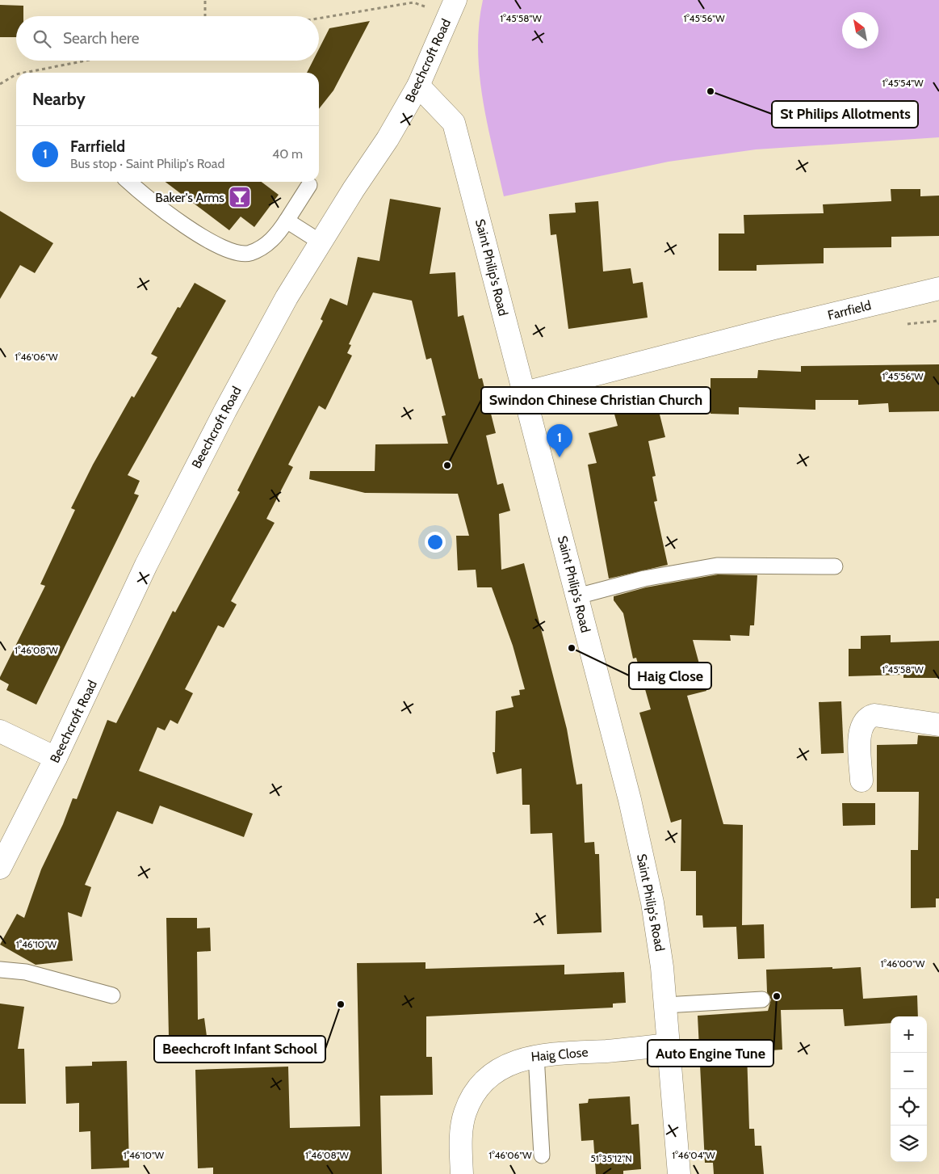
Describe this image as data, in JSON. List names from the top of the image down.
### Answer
{
  "streets": {
    "street": [
      "Beechcroft Road",
      "Saint Philip's Road",
      "Farrfield",
      "Haig Close"
    ]
  },
  "crossings": [
    ["Beechcroft Road", "Saint Philip's Road"],
    ["Saint Philip's Road", "Farrfield"],
    ["Saint Philip's Road", "Haig Close"]
  ],
  "places": {
    "other": [
      "St Philips Allotments",
      "Swindon Chinese Christian Church",
      "Haig Close",
      "Auto Engine Tune",
      "Beechcroft Infant School"
    ],
    "bar": ["Baker's Arms"]
  },
  "north": "top left",
  "page": {
    "search": "Search here",
    "heading": "Nearby",
    "list": [
      {
        "mark": "1",
        "name": "Farrfield",
        "note": "Bus stop · Saint Philip's Road",
        "value": "40 m"
      }
    ],
    "pins": "1",
    "map_buttons": ["+", "−"]
  },
  "coordinates": [
    "1°45'58\"W",
    "1°45'56\"W",
    "1°45'54\"W",
    "1°46'06\"W",
    "1°46'08\"W",
    "1°46'10\"W",
    "1°46'00\"W",
    "1°46'04\"W",
    "51°35'12\"N"
  ]
}
